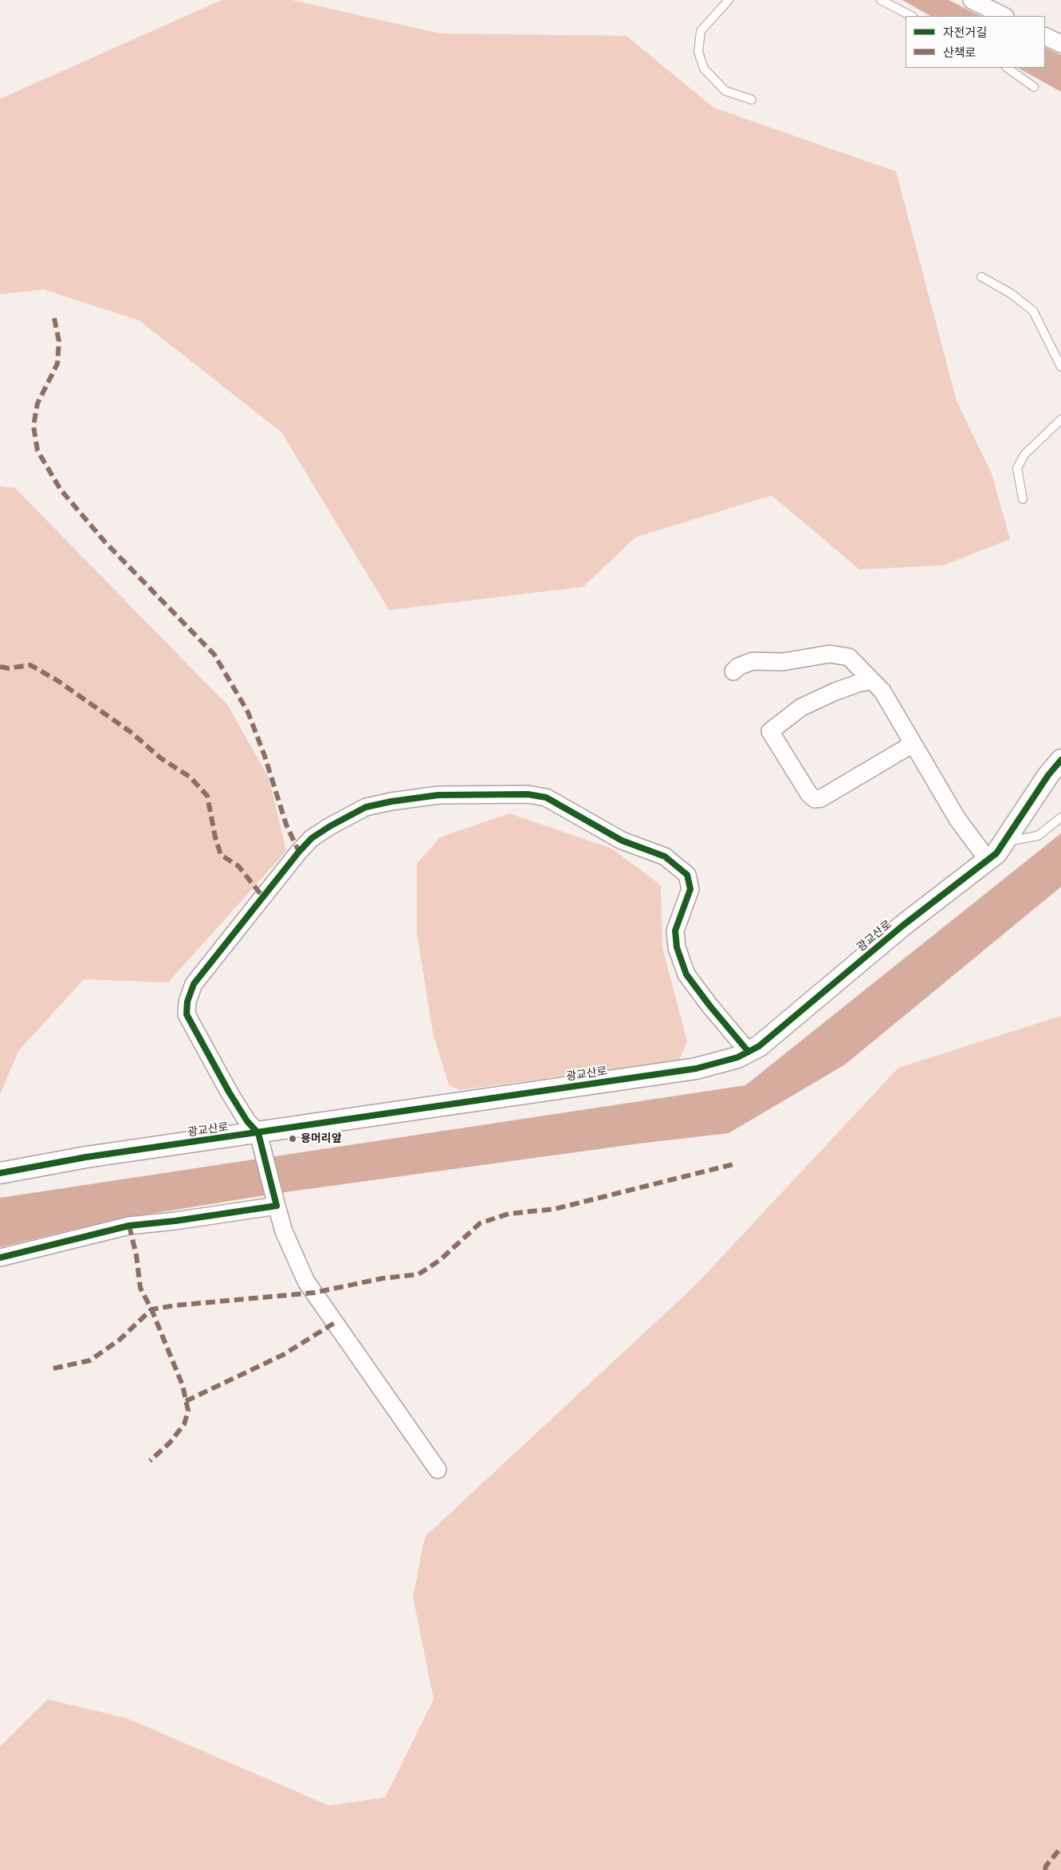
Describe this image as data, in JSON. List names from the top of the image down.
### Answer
{
  "streets": {
    "street": ["광교산로"]
  },
  "places": ["용머리앞"],
  "legend": ["자전거길", "산책로"]
}
